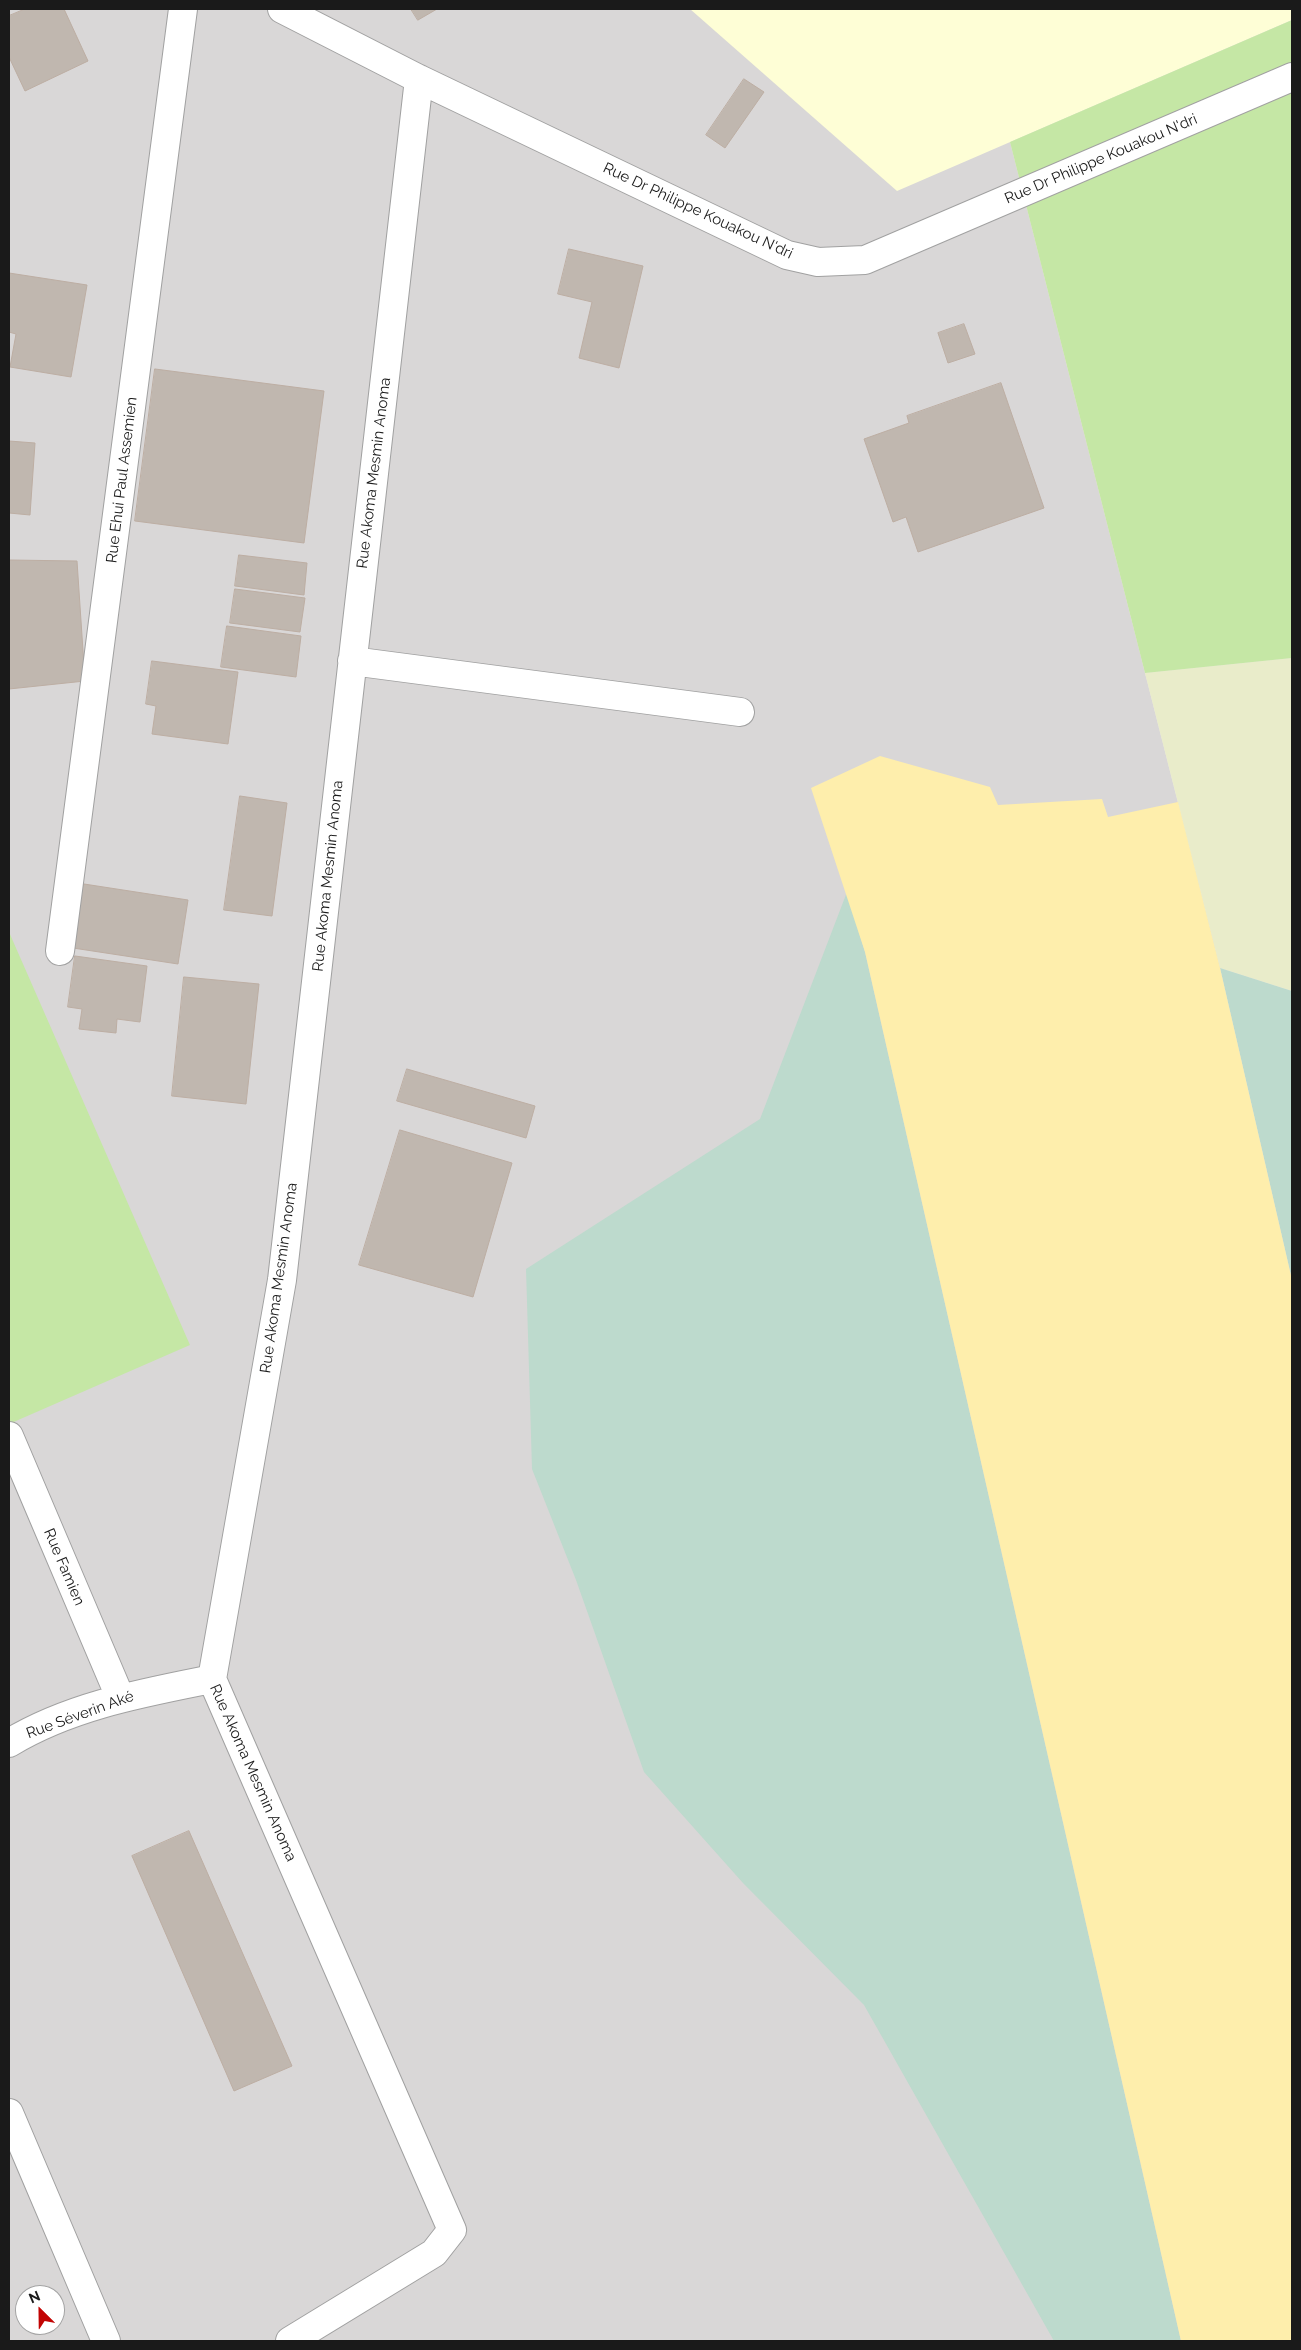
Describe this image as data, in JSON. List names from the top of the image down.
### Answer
{
  "streets": {
    "street": [
      "Rue Dr Philippe Kouakou N'dri",
      "Rue Akoma Mesmin Anoma",
      "Rue Ehui Paul Assemien",
      "Rue Famien",
      "Rue Séverin Aké"
    ]
  },
  "crossings": [
    ["Rue Dr Philippe Kouakou N'dri", "Rue Akoma Mesmin Anoma"],
    ["Rue Akoma Mesmin Anoma", "Rue Séverin Aké"],
    ["Rue Famien", "Rue Séverin Aké"]
  ],
  "north": "top left"
}
